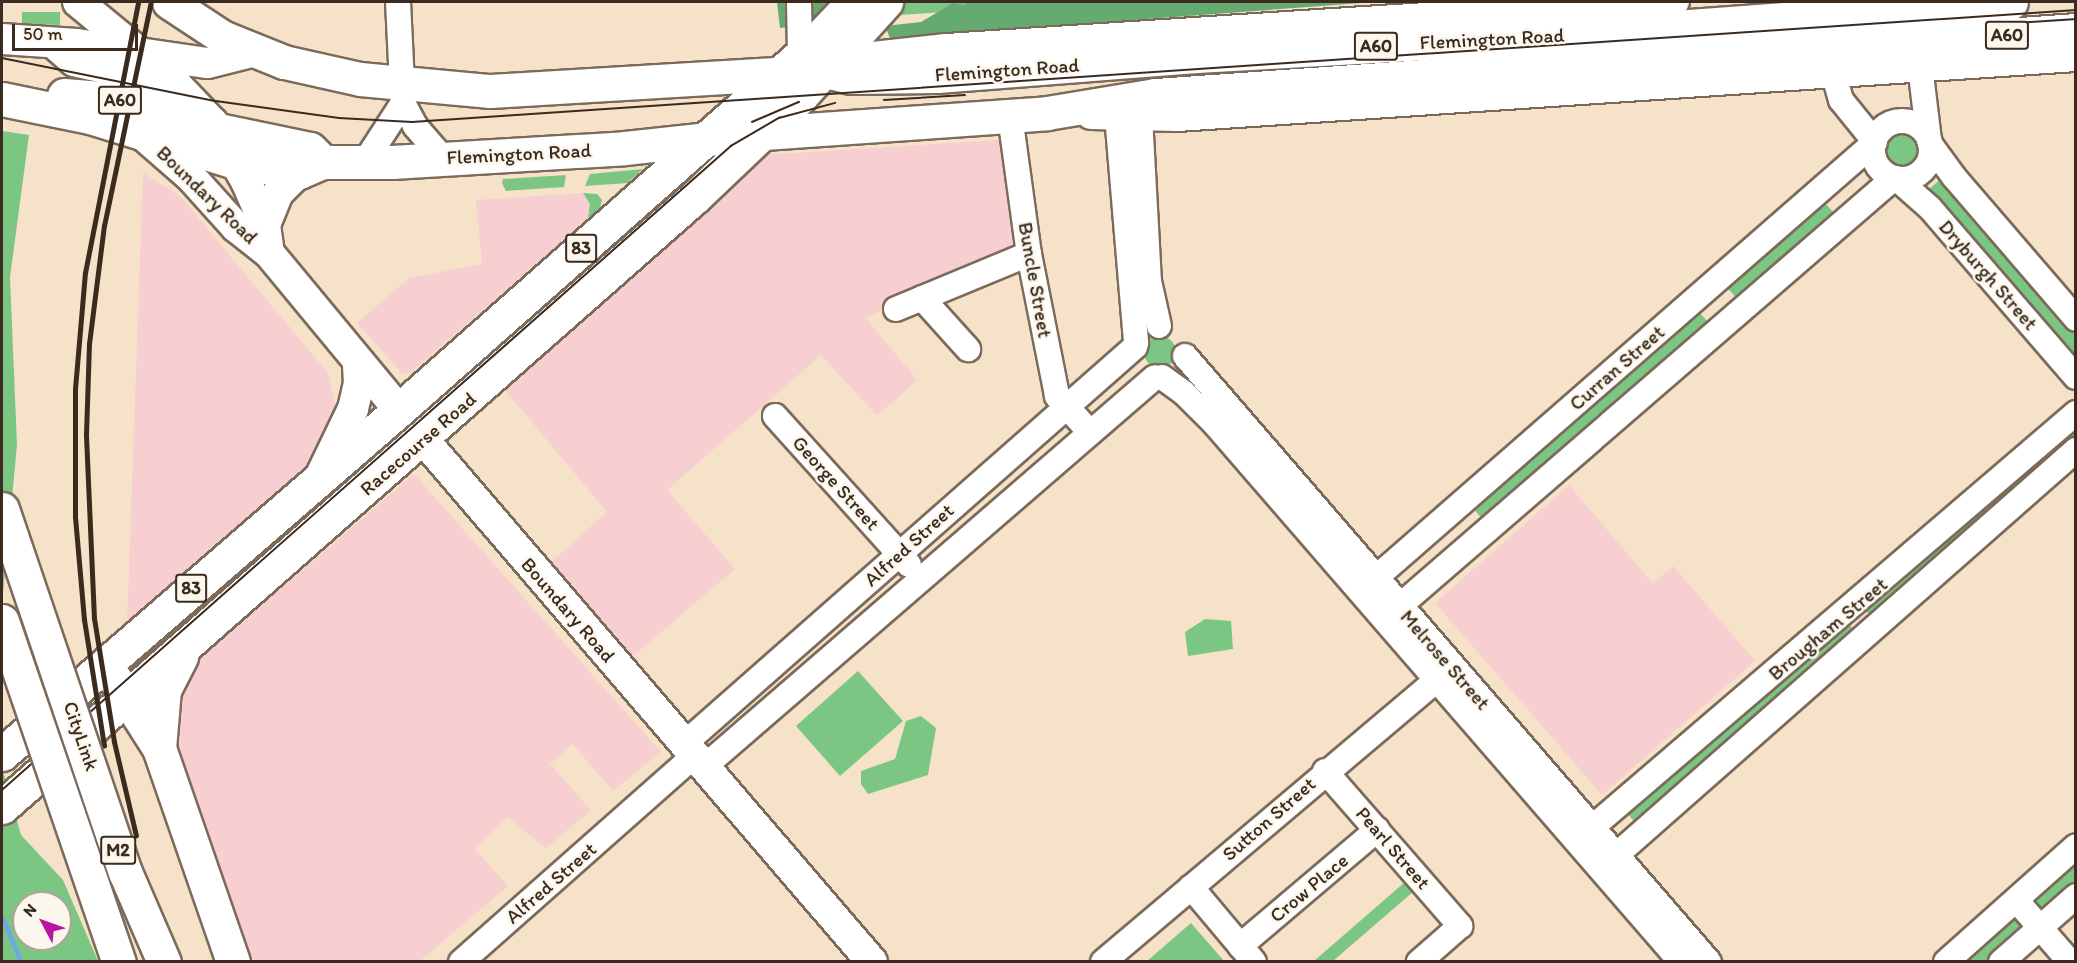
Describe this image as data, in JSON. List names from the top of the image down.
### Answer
{
  "streets": {
    "highway": [
      "A60",
      "Flemington Road",
      "Boundary Road",
      "83",
      "Racecourse Road",
      "CityLink",
      "M2"
    ],
    "street": [
      "Dryburgh Street",
      "Buncle Street",
      "Curran Street",
      "George Street",
      "Alfred Street",
      "Brougham Street",
      "Melrose Street",
      "Sutton Street",
      "Pearl Street",
      "Crow Place"
    ]
  },
  "crossings": [
    ["A60", "Flemington Road"],
    ["A60", "Boundary Road"],
    ["Flemington Road", "Boundary Road"],
    ["Flemington Road", "83"],
    ["Flemington Road", "Dryburgh Street"],
    ["Flemington Road", "Buncle Street"],
    ["Flemington Road", "Racecourse Road"],
    ["Boundary Road", "Racecourse Road"],
    ["Boundary Road", "Alfred Street"],
    ["83", "Racecourse Road"],
    ["Dryburgh Street", "Curran Street"],
    ["Buncle Street", "Alfred Street"],
    ["Curran Street", "Melrose Street"],
    ["George Street", "Alfred Street"],
    ["Alfred Street", "Melrose Street"],
    ["Brougham Street", "Melrose Street"],
    ["Melrose Street", "Sutton Street"],
    ["Sutton Street", "Pearl Street"],
    ["Pearl Street", "Crow Place"]
  ],
  "scale_bar": "50 m",
  "north": "top left"
}
